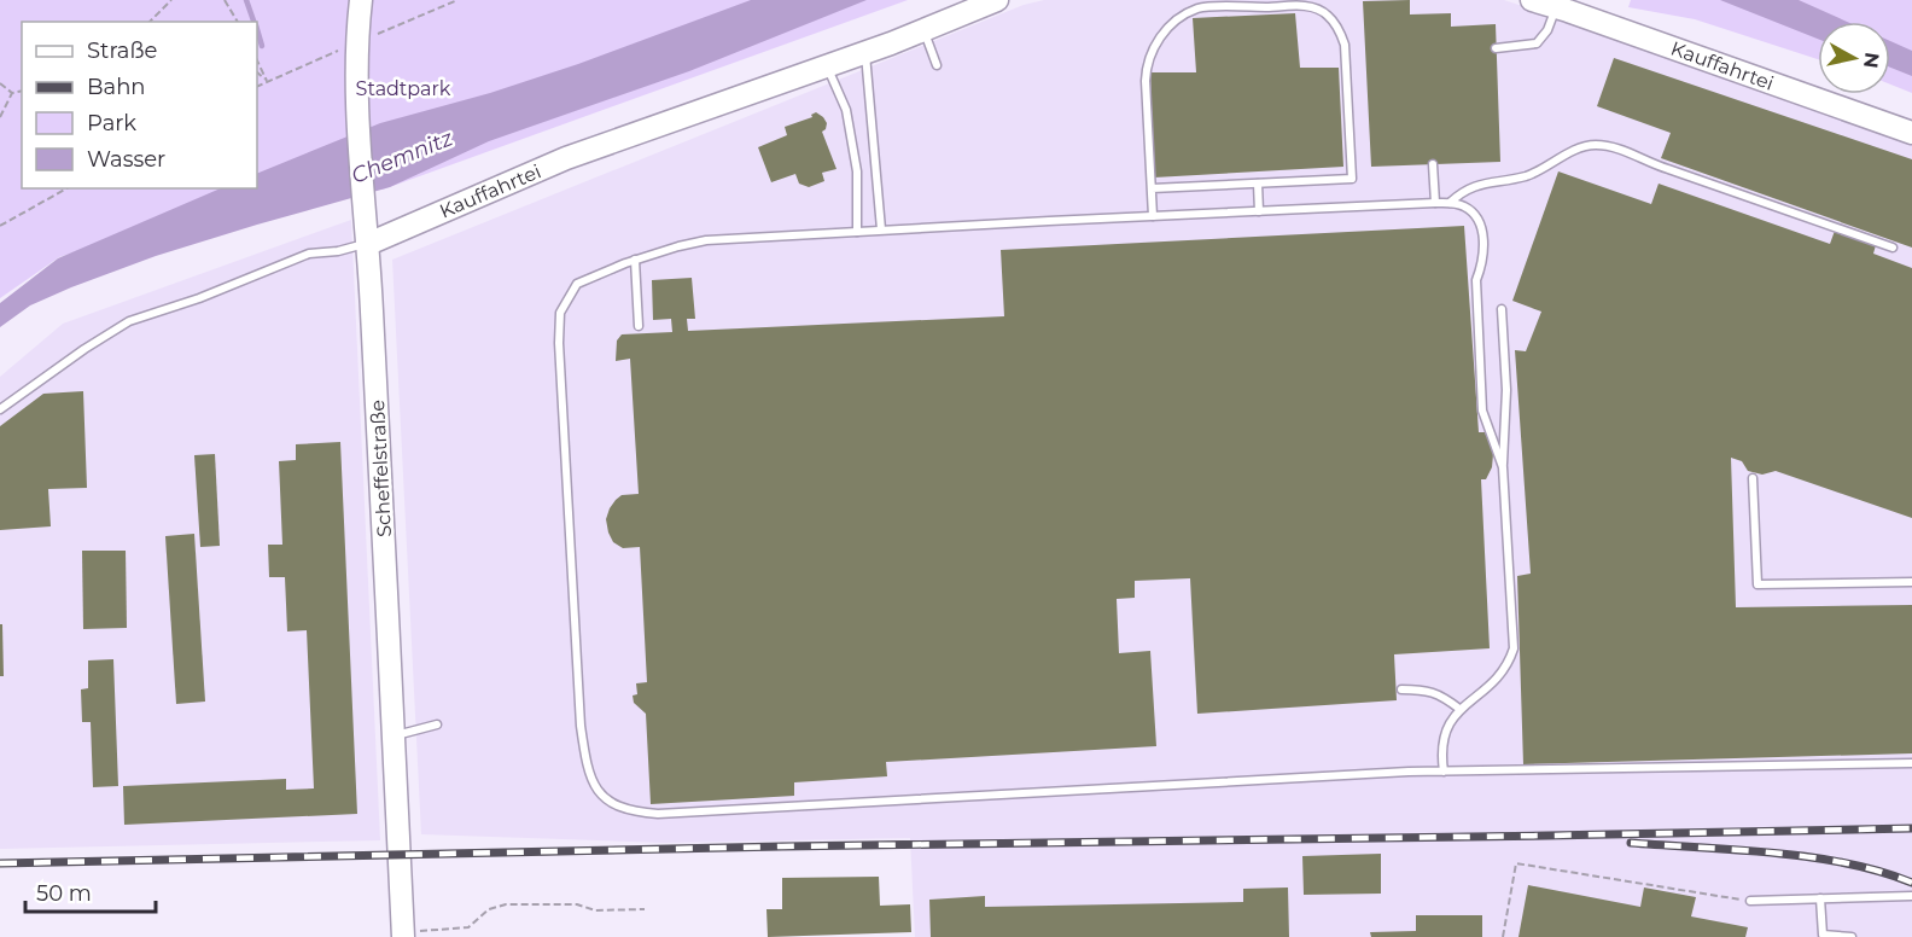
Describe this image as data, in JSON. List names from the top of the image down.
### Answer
{
  "streets": {
    "street": ["Kauffahrtei", "Scheffelstraße"]
  },
  "crossings": [
    ["Kauffahrtei", "Scheffelstraße"]
  ],
  "water": ["Chemnitz"],
  "parks": ["Stadtpark"],
  "legend": [
    "Straße",
    "Bahn",
    "Park",
    "Wasser"
  ],
  "scale_bar": "50 m",
  "north": "right"
}
